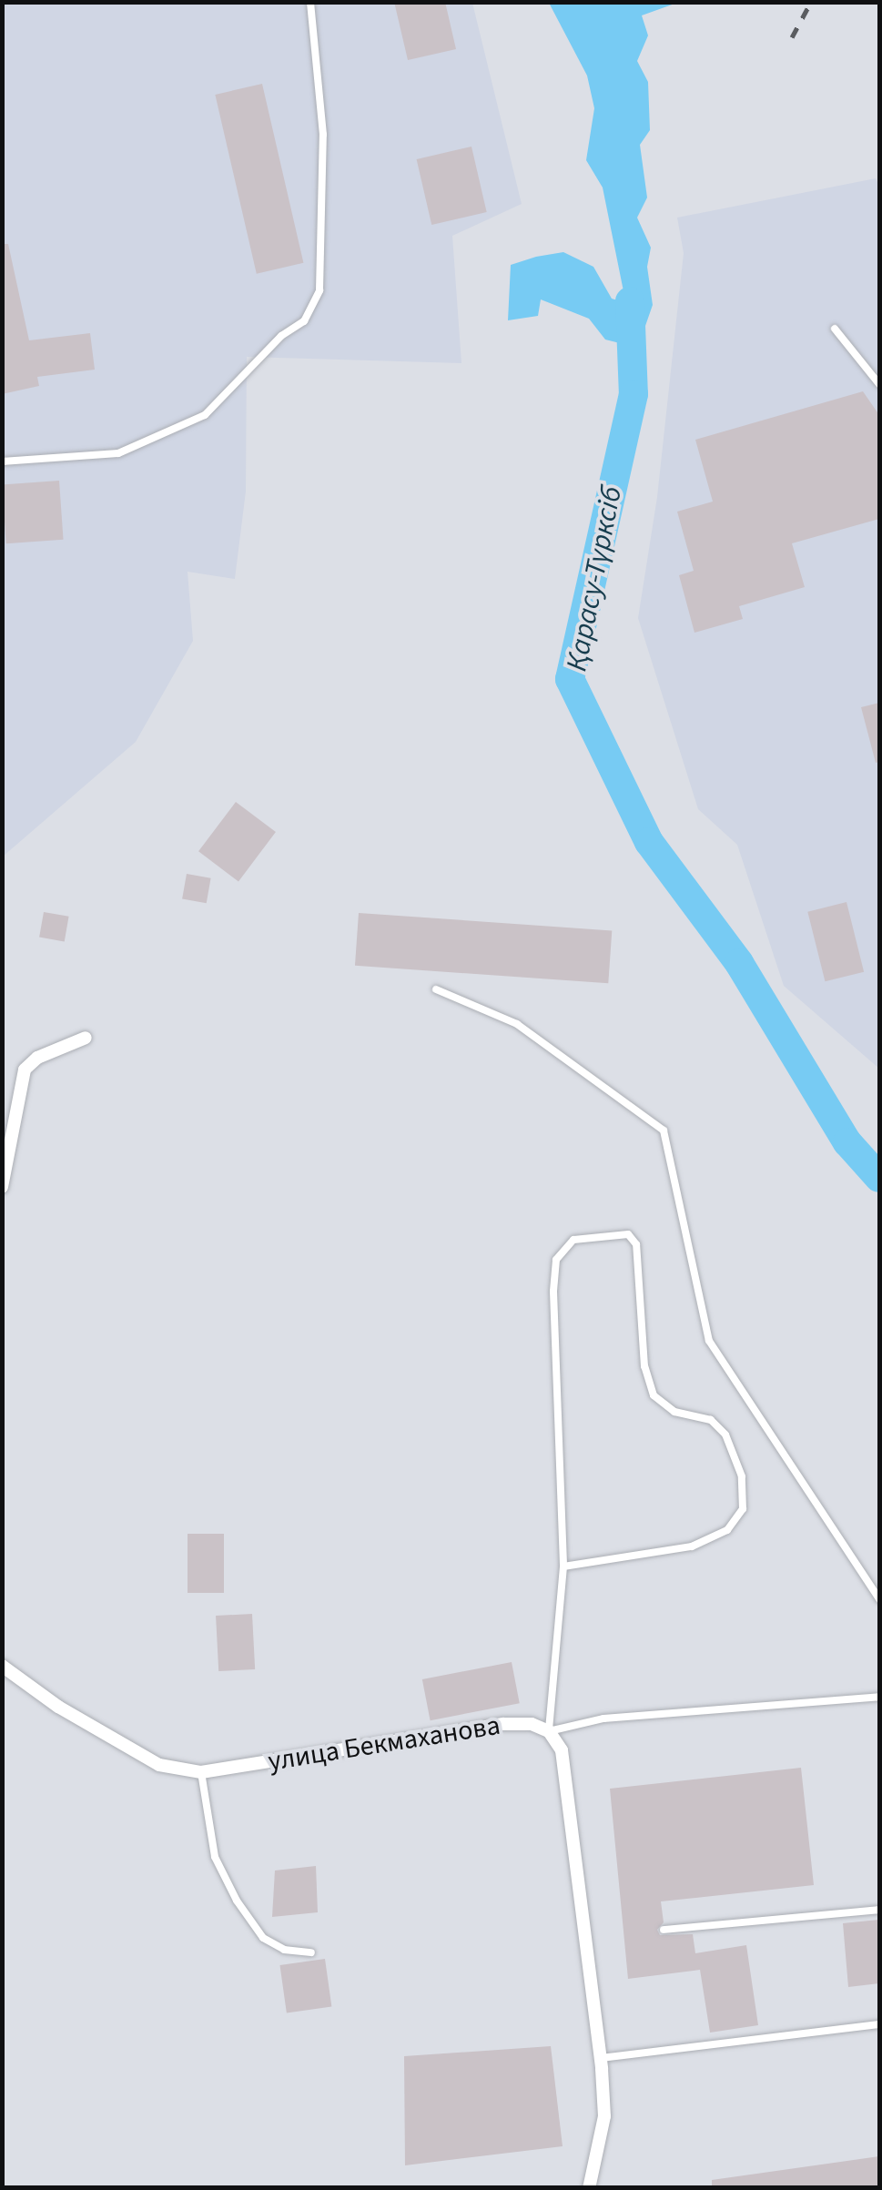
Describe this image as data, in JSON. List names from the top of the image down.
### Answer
{
  "streets": {
    "street": ["улица Бекмаханова"]
  },
  "water": ["Қарасу-Түрксіб"]
}
